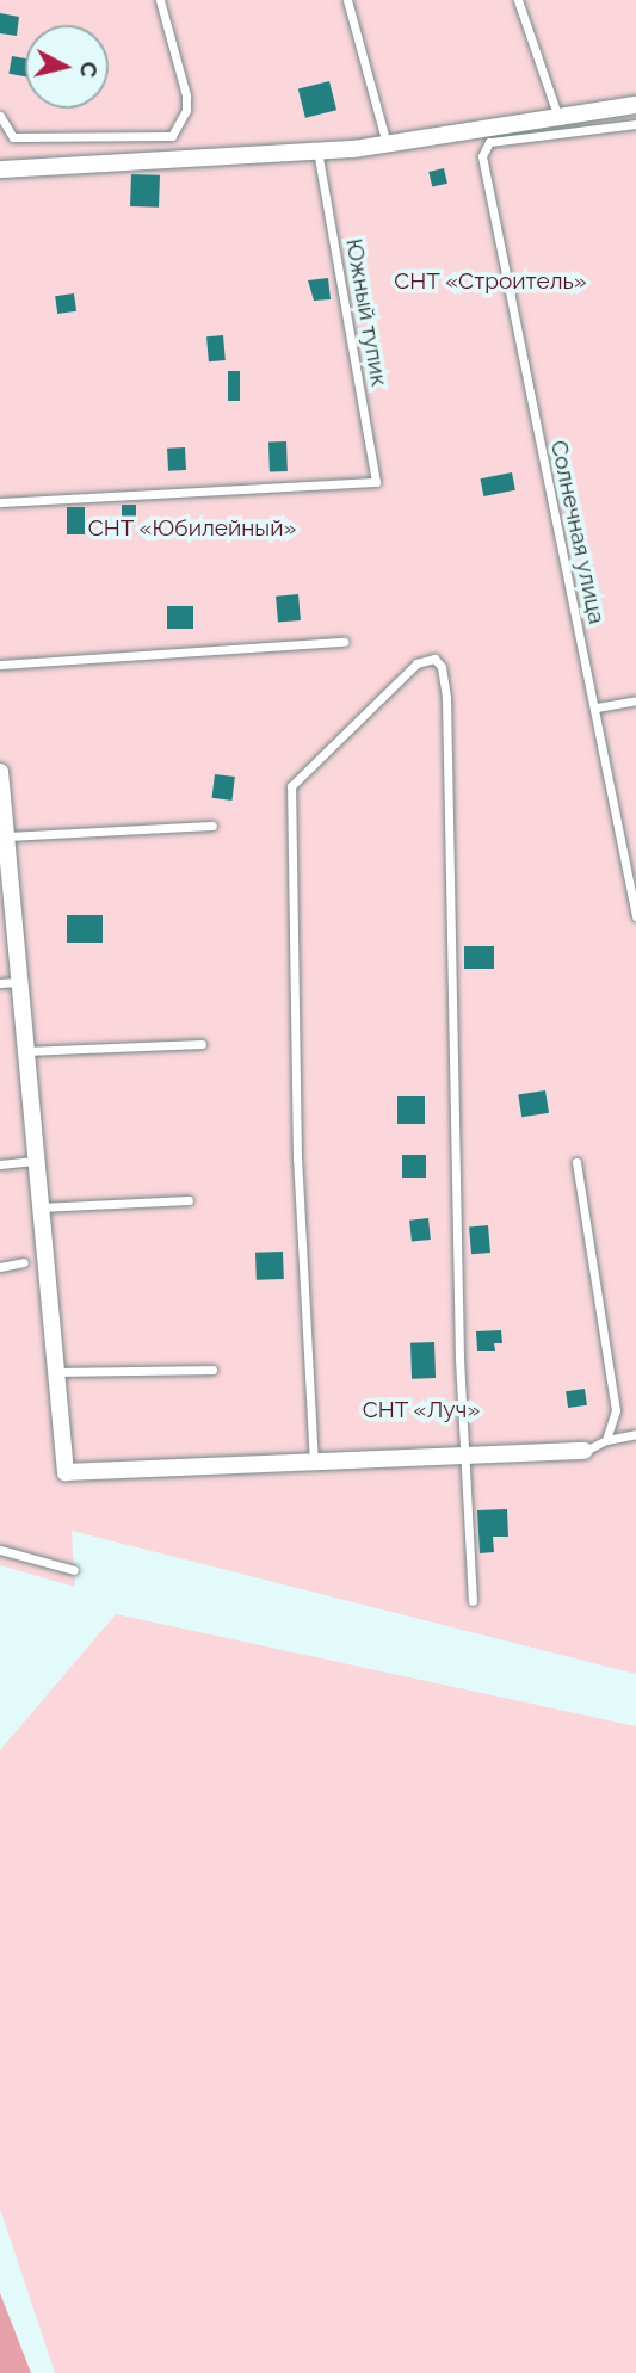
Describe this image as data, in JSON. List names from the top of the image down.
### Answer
{
  "streets": {
    "lane": ["Южный тупик", "Солнечная улица"]
  },
  "parks": ["СНТ «Строитель»", "СНТ «Юбилейный»", "СНТ «Луч»"],
  "north": "right"
}
